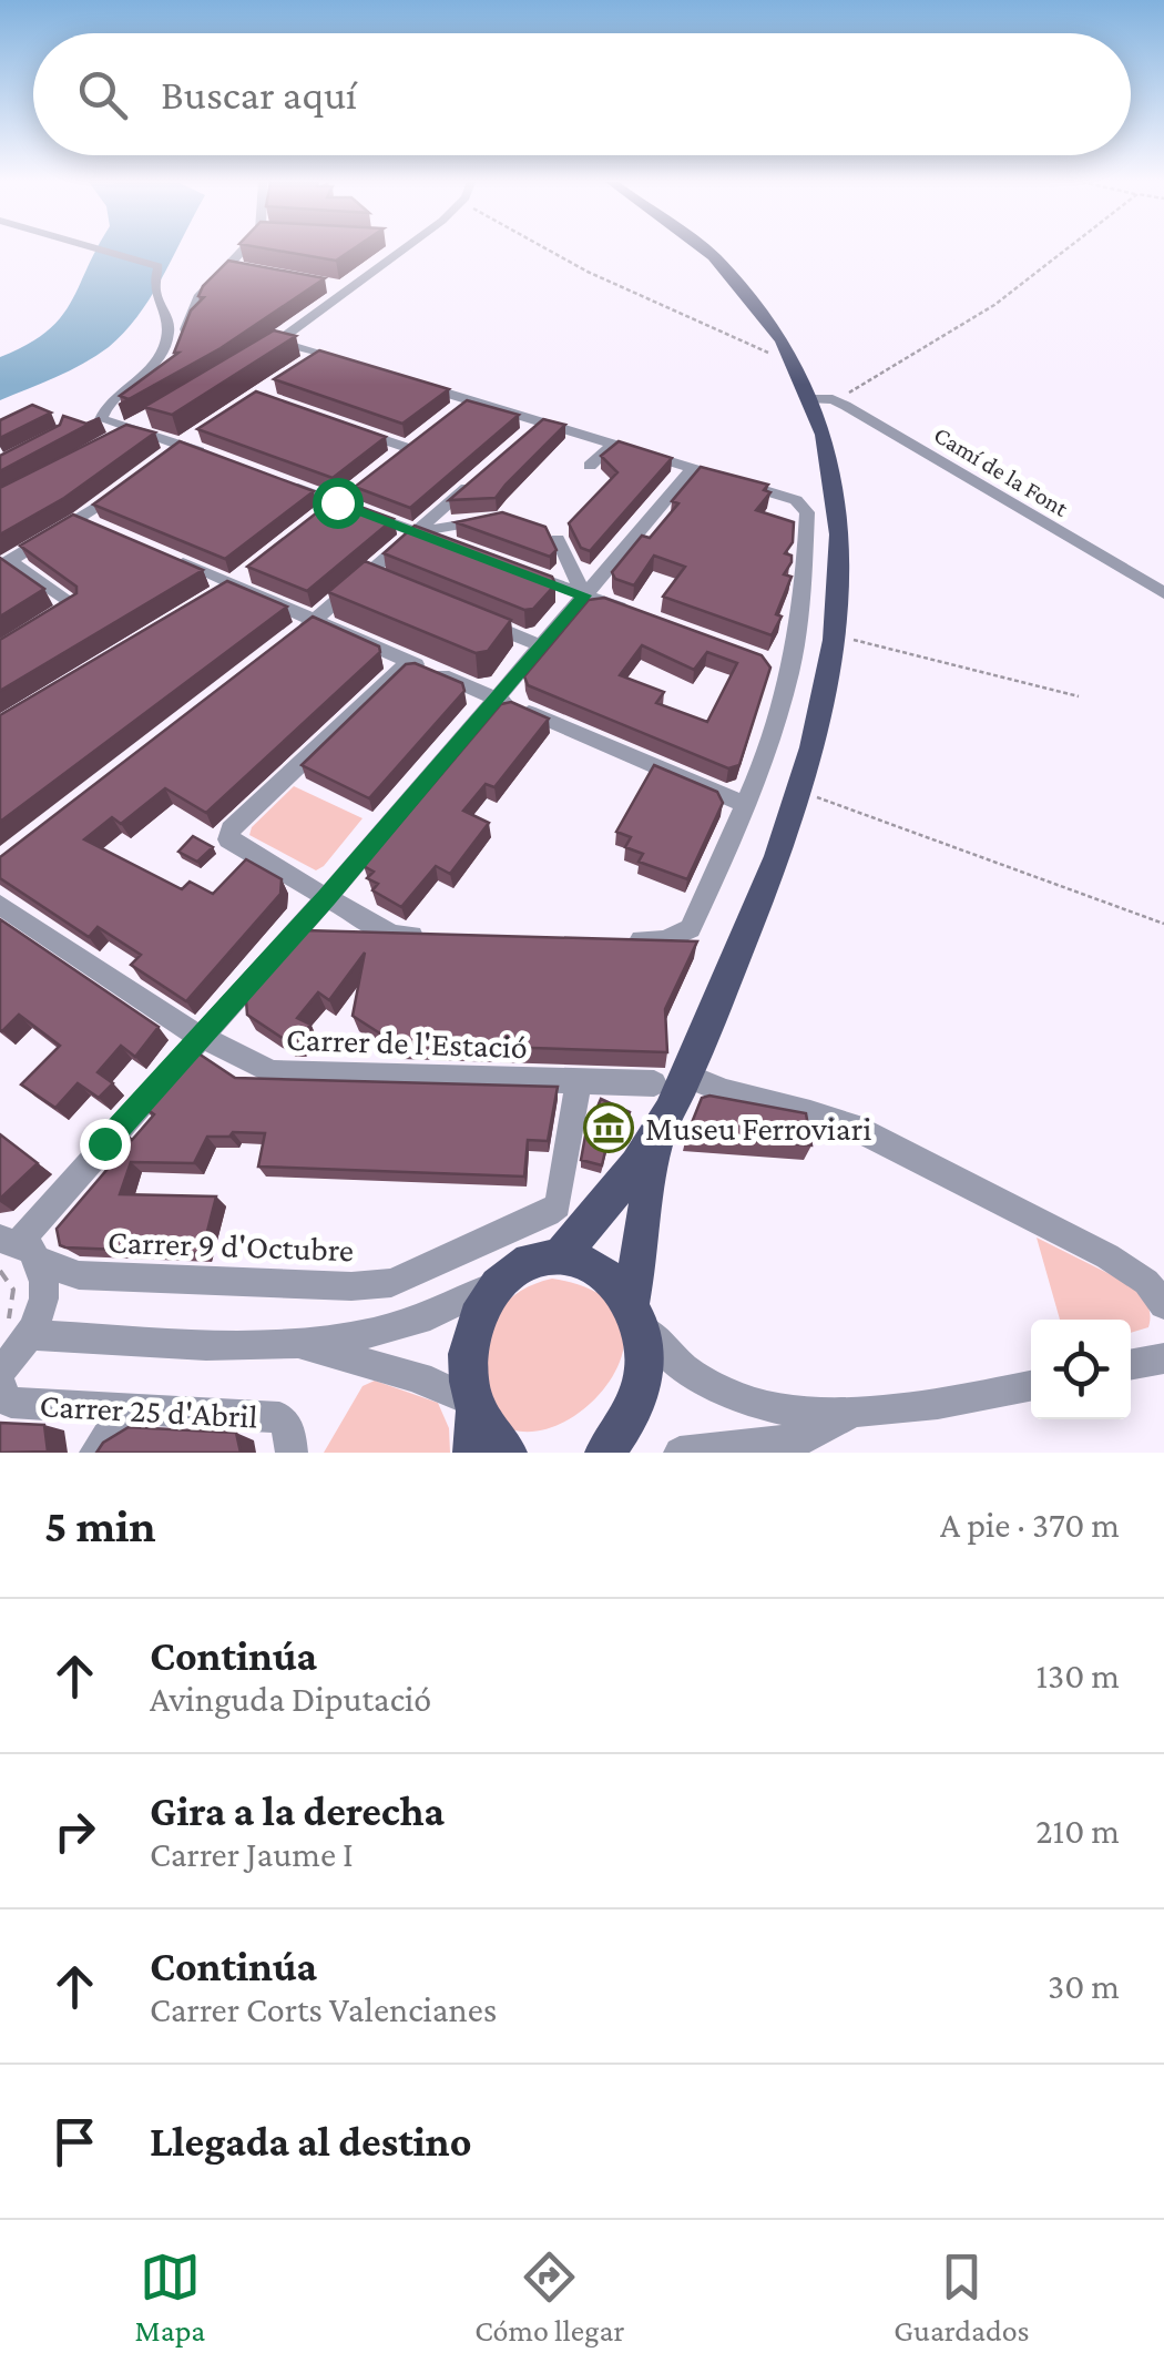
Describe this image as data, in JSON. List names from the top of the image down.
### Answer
{
  "streets": {
    "street": [
      "Camí de la Font",
      "Carrer de l'Estació",
      "Carrer 9 d'Octubre",
      "Carrer 25 d'Abril"
    ]
  },
  "crossings": [
    ["Carrer de l'Estació", "Carrer 9 d'Octubre"]
  ],
  "places": {
    "museum": ["Museu Ferroviari"]
  },
  "page": {
    "search": "Buscar aquí",
    "heading": ["5 min", "A pie · 370 m"],
    "list": [
      ["Continúa", "Avinguda Diputació", "130 m"],
      ["Gira a la derecha", "Carrer Jaume I", "210 m"],
      ["Continúa", "Carrer Corts Valencianes", "30 m"],
      "Llegada al destino"
    ],
    "nav": ["Mapa", "Cómo llegar", "Guardados"]
  }
}
